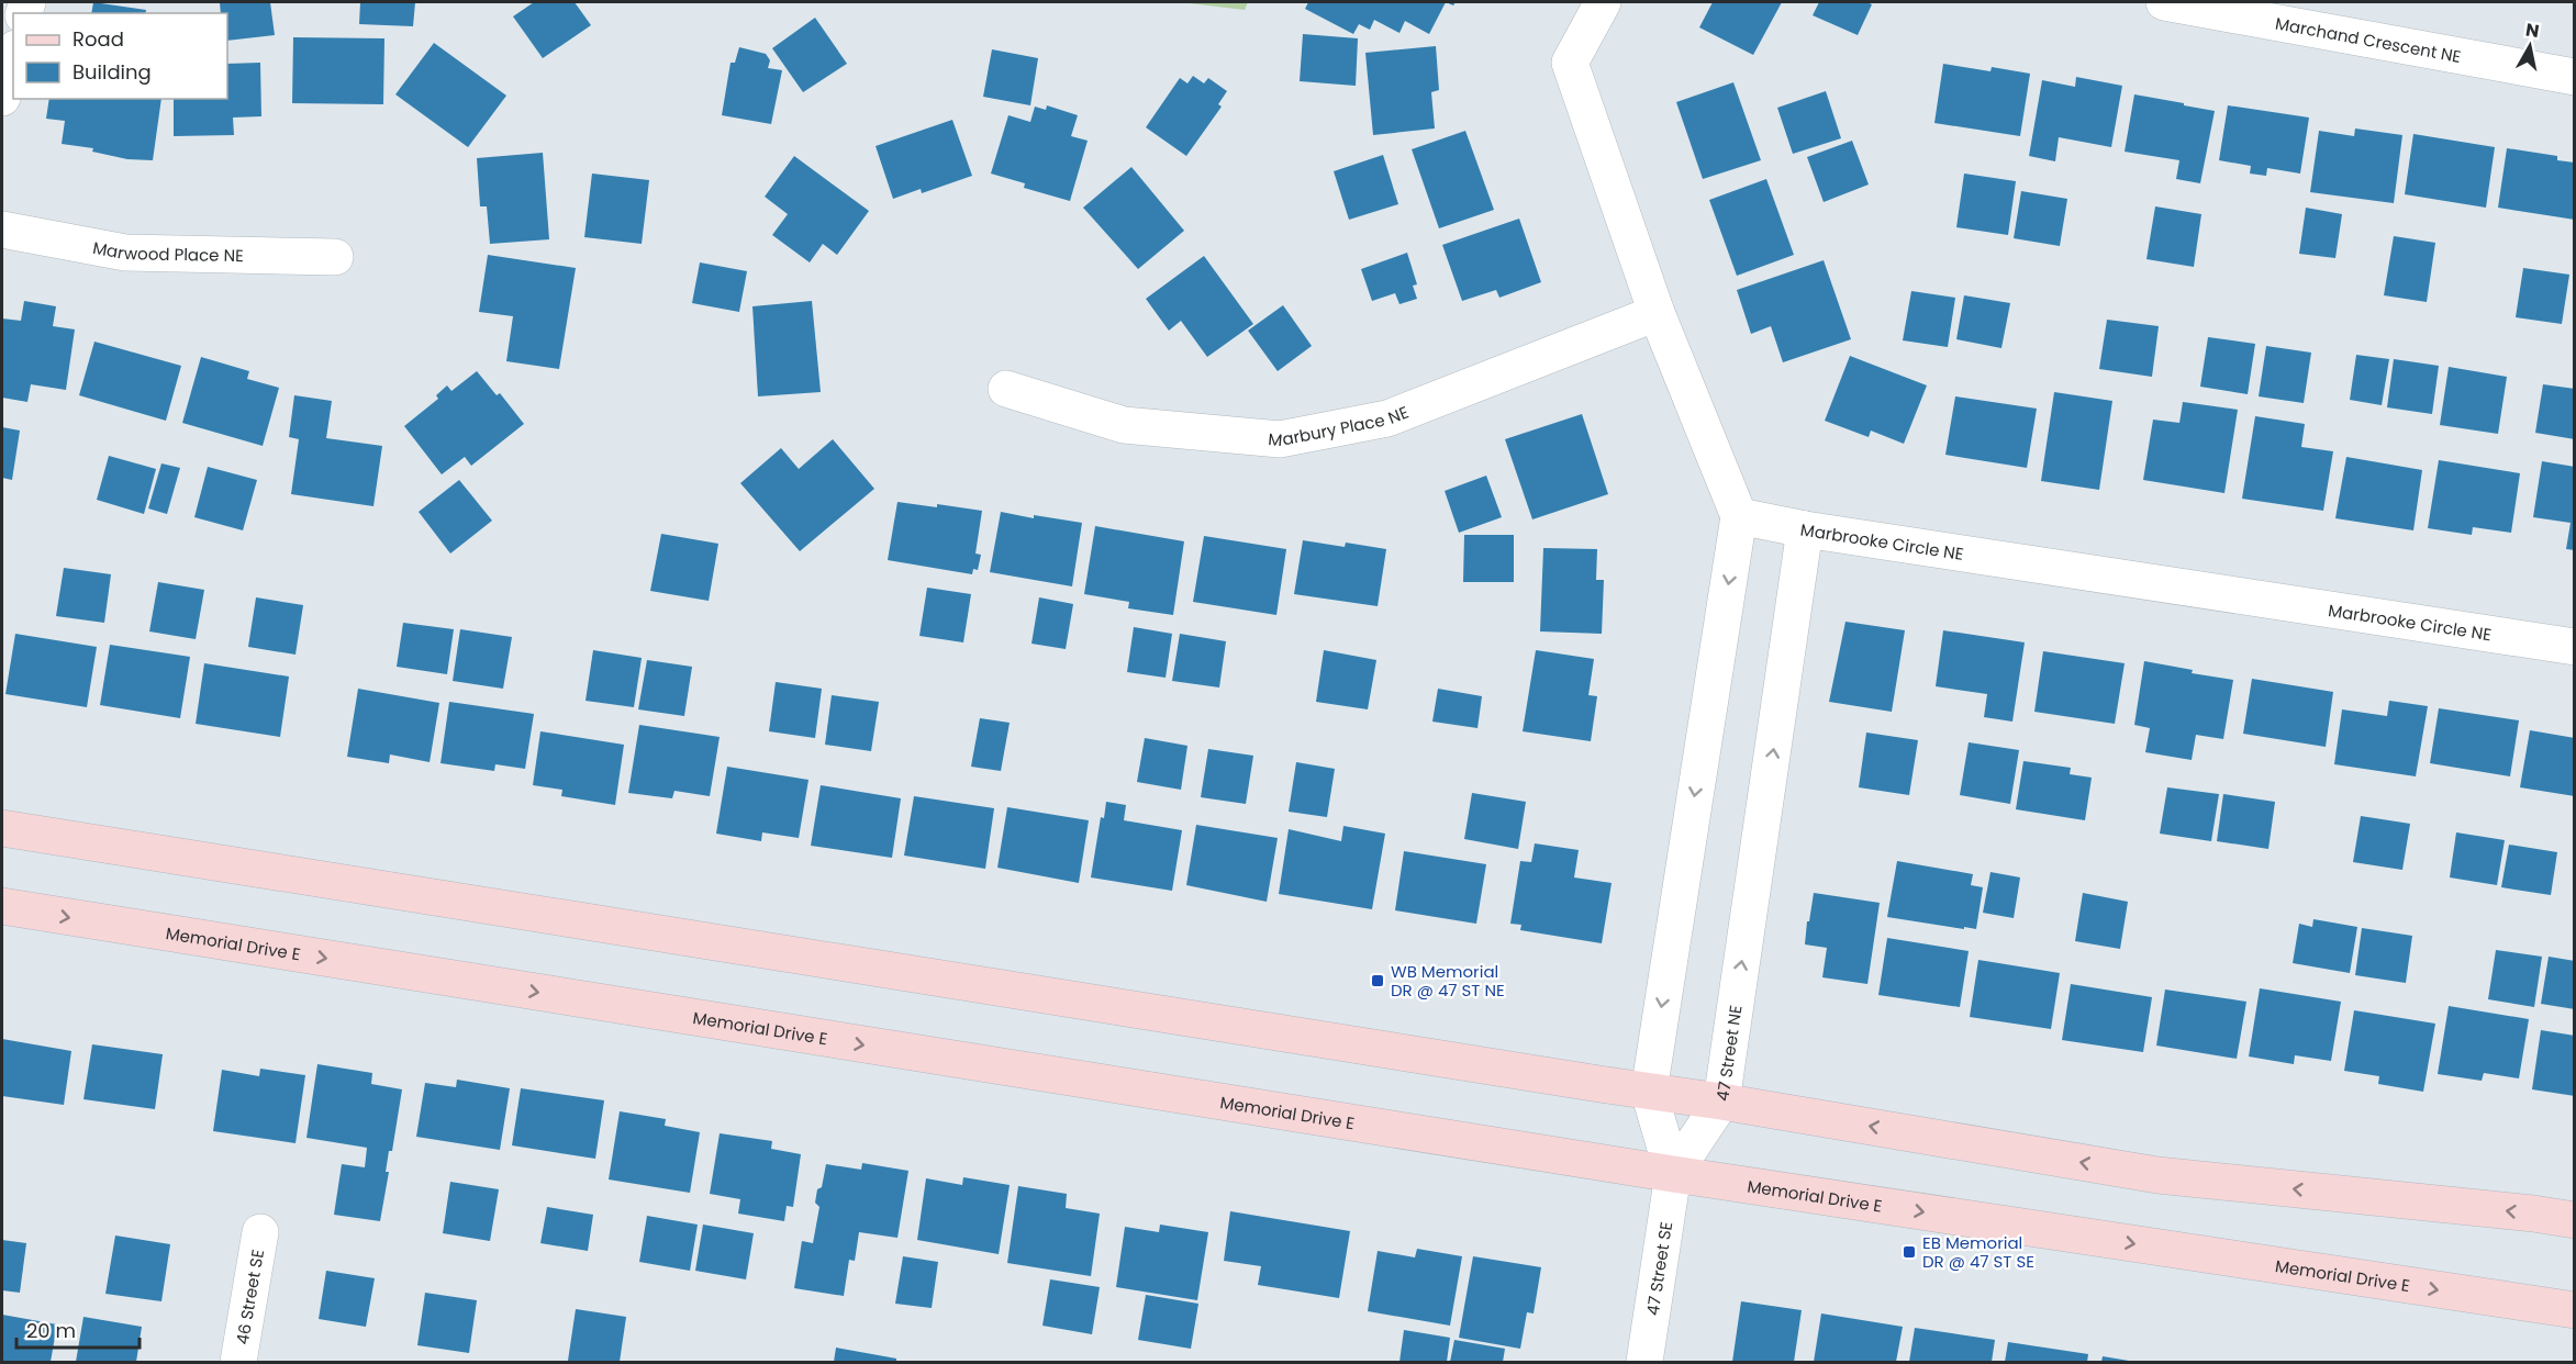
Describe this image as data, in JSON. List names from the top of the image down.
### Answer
{
  "streets": {
    "main road": ["Memorial Drive E"],
    "street": [
      "Marchand Crescent NE",
      "Marwood Place NE",
      "Marbury Place NE",
      "Marbrooke Circle NE",
      "47 Street NE",
      "47 Street SE",
      "46 Street SE"
    ]
  },
  "crossings": [
    ["Marbrooke Circle NE", "47 Street NE"],
    ["Memorial Drive E", "47 Street NE"],
    ["Memorial Drive E", "47 Street SE"],
    ["47 Street NE", "47 Street SE"]
  ],
  "places": {
    "transit": ["WB Memorial DR @ 47 ST NE", "EB Memorial DR @ 47 ST SE"]
  },
  "legend": ["Road", "Building"],
  "scale_bar": "20 m",
  "north": "top"
}
